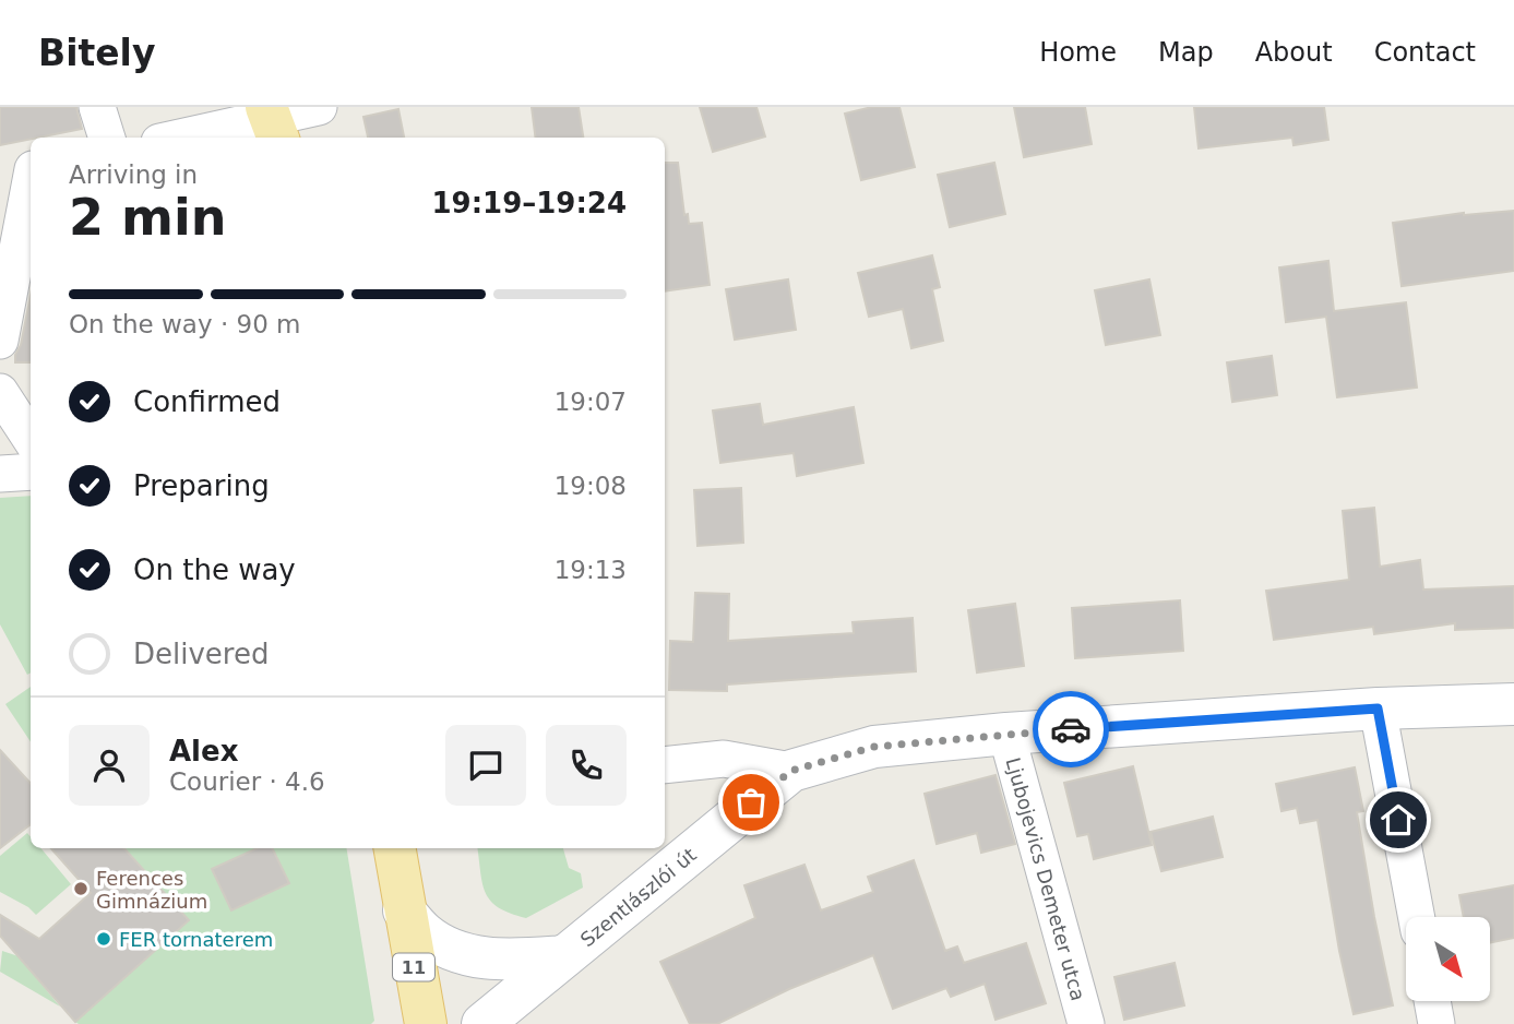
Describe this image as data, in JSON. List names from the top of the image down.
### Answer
{
  "streets": {
    "main road": ["Szentlászlói út", "11"],
    "street": ["Ljubojevics Demeter utca"]
  },
  "crossings": [
    ["Ljubojevics Demeter utca", "Szentlászlói út"]
  ],
  "places": ["Ferences Gimnázium", "FER tornaterem"],
  "north": "bottom right",
  "page": {
    "header": "Bitely",
    "nav": [
      "Home",
      "Map",
      "About",
      "Contact"
    ],
    "heading": ["2 min", "Arriving in", "19:19–19:24"],
    "panel": ["Alex", "Courier · 4.6"],
    "bar": "On the way · 90 m",
    "list": [
      ["Confirmed", "19:07"],
      ["Preparing", "19:08"],
      ["On the way", "19:13"],
      "Delivered"
    ]
  }
}
